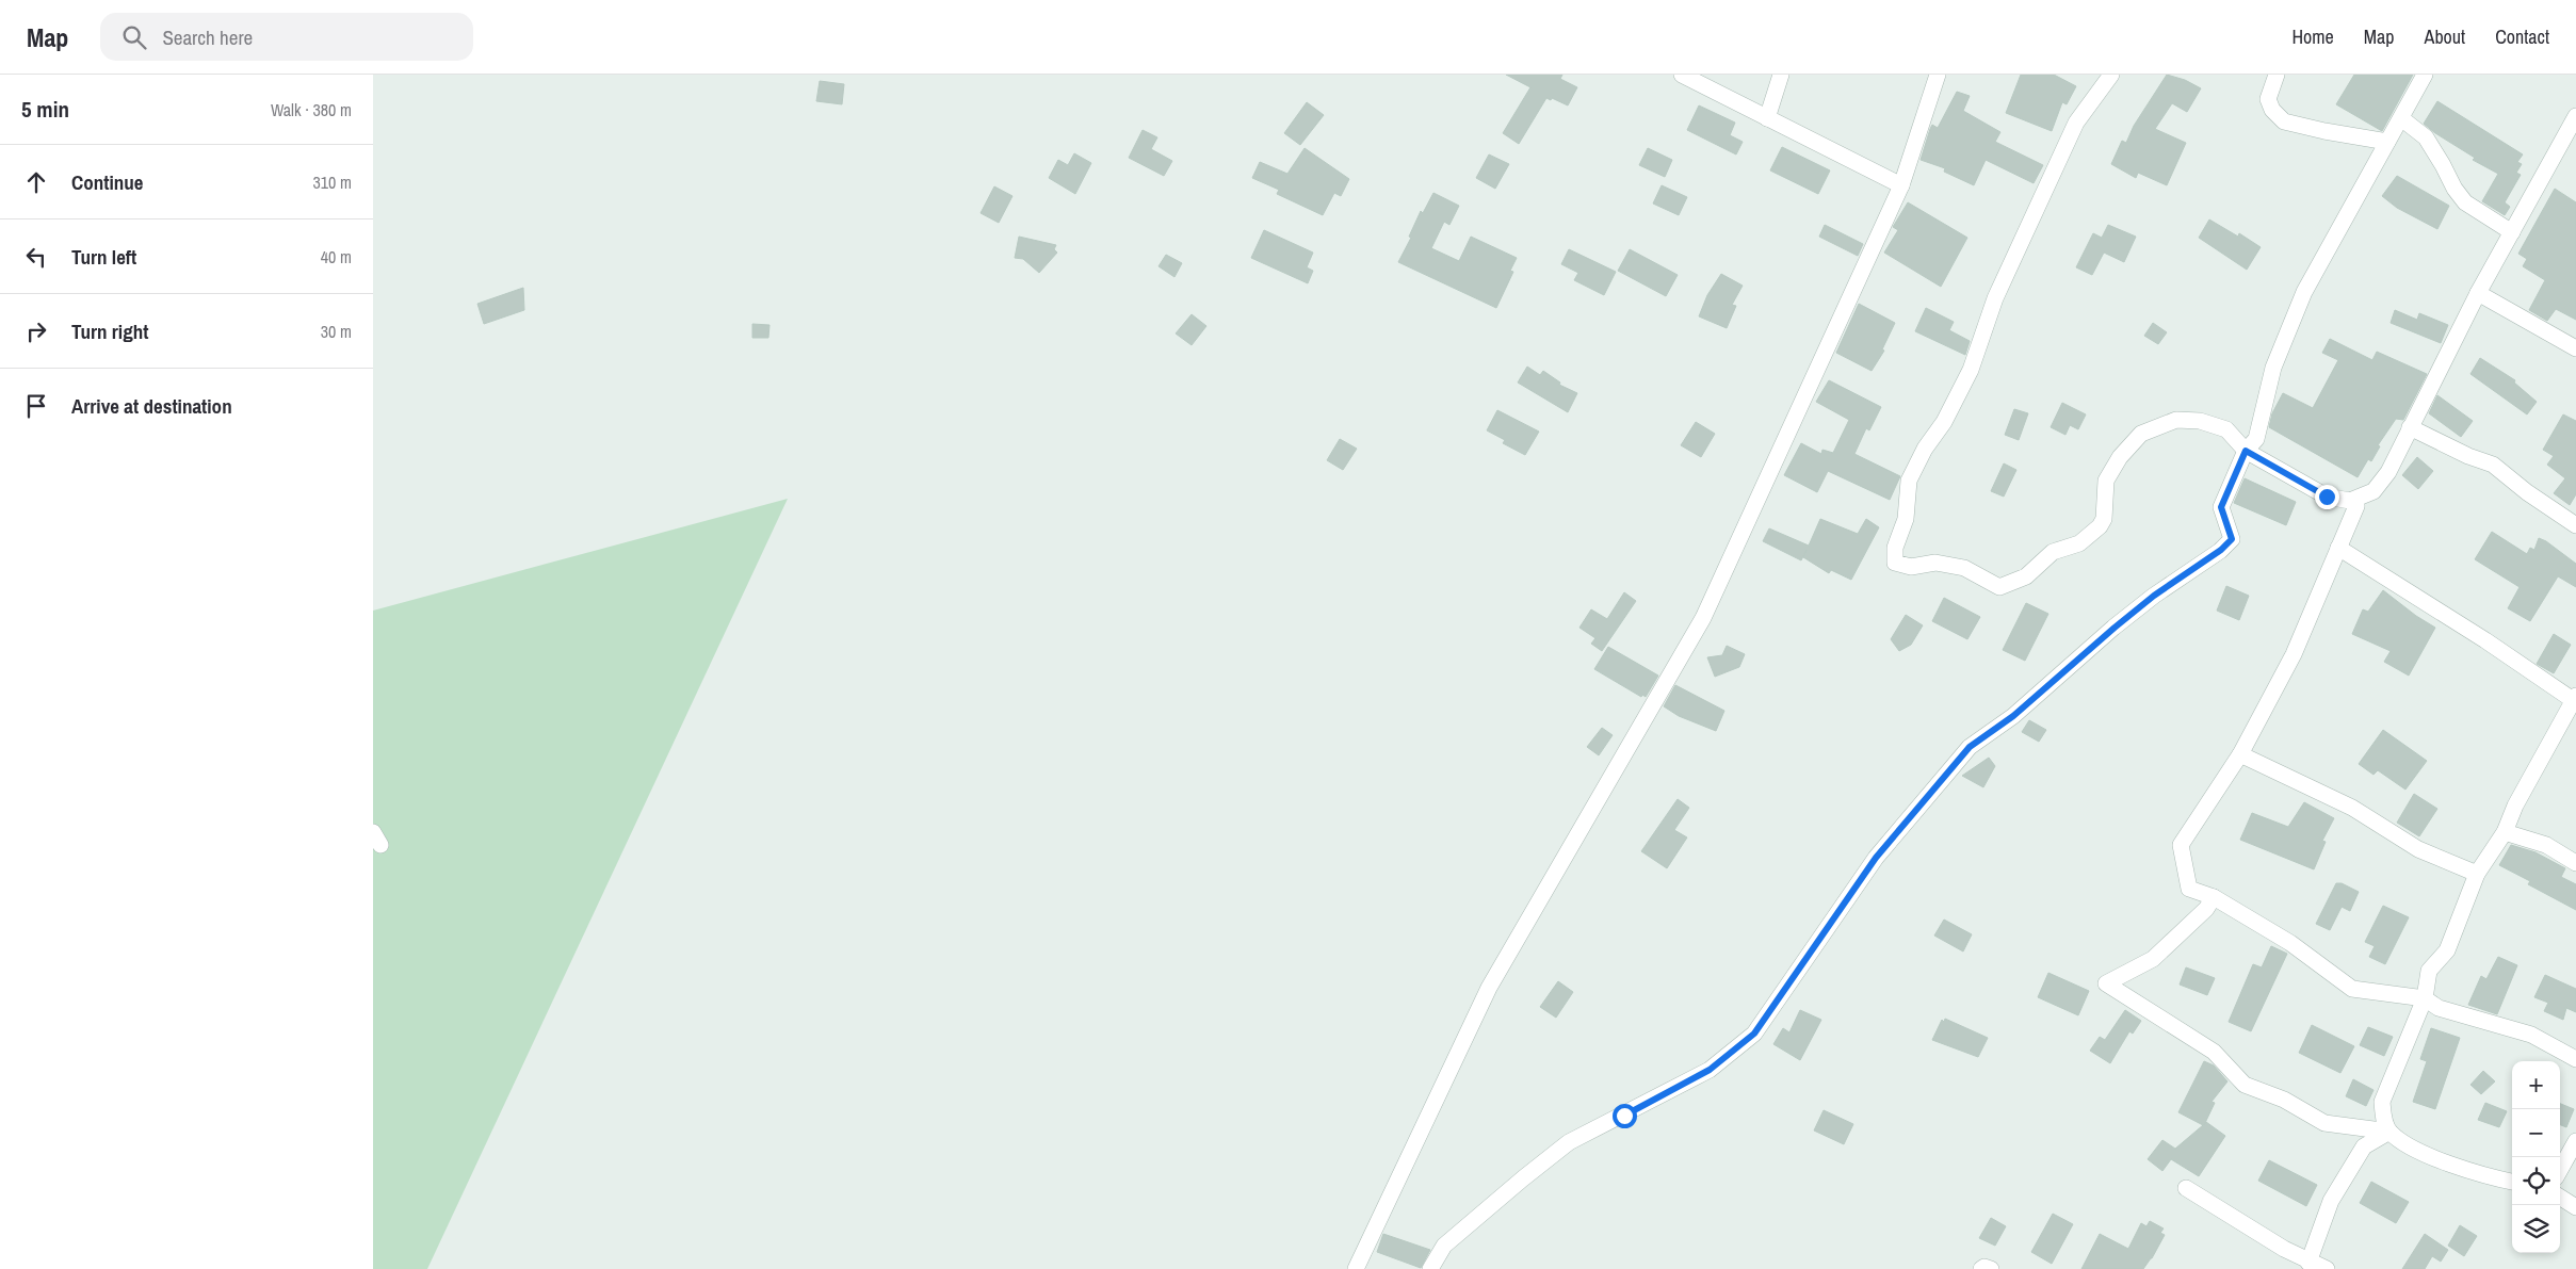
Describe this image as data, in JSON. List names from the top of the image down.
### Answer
{
  "page": {
    "header": "Map",
    "search": "Search here",
    "nav": [
      "Home",
      "Map",
      "About",
      "Contact"
    ],
    "heading": ["5 min", "Walk · 380 m"],
    "list": [
      ["Continue", "310 m"],
      ["Turn left", "40 m"],
      ["Turn right", "30 m"],
      "Arrive at destination"
    ],
    "map_buttons": ["+", "−"]
  }
}
